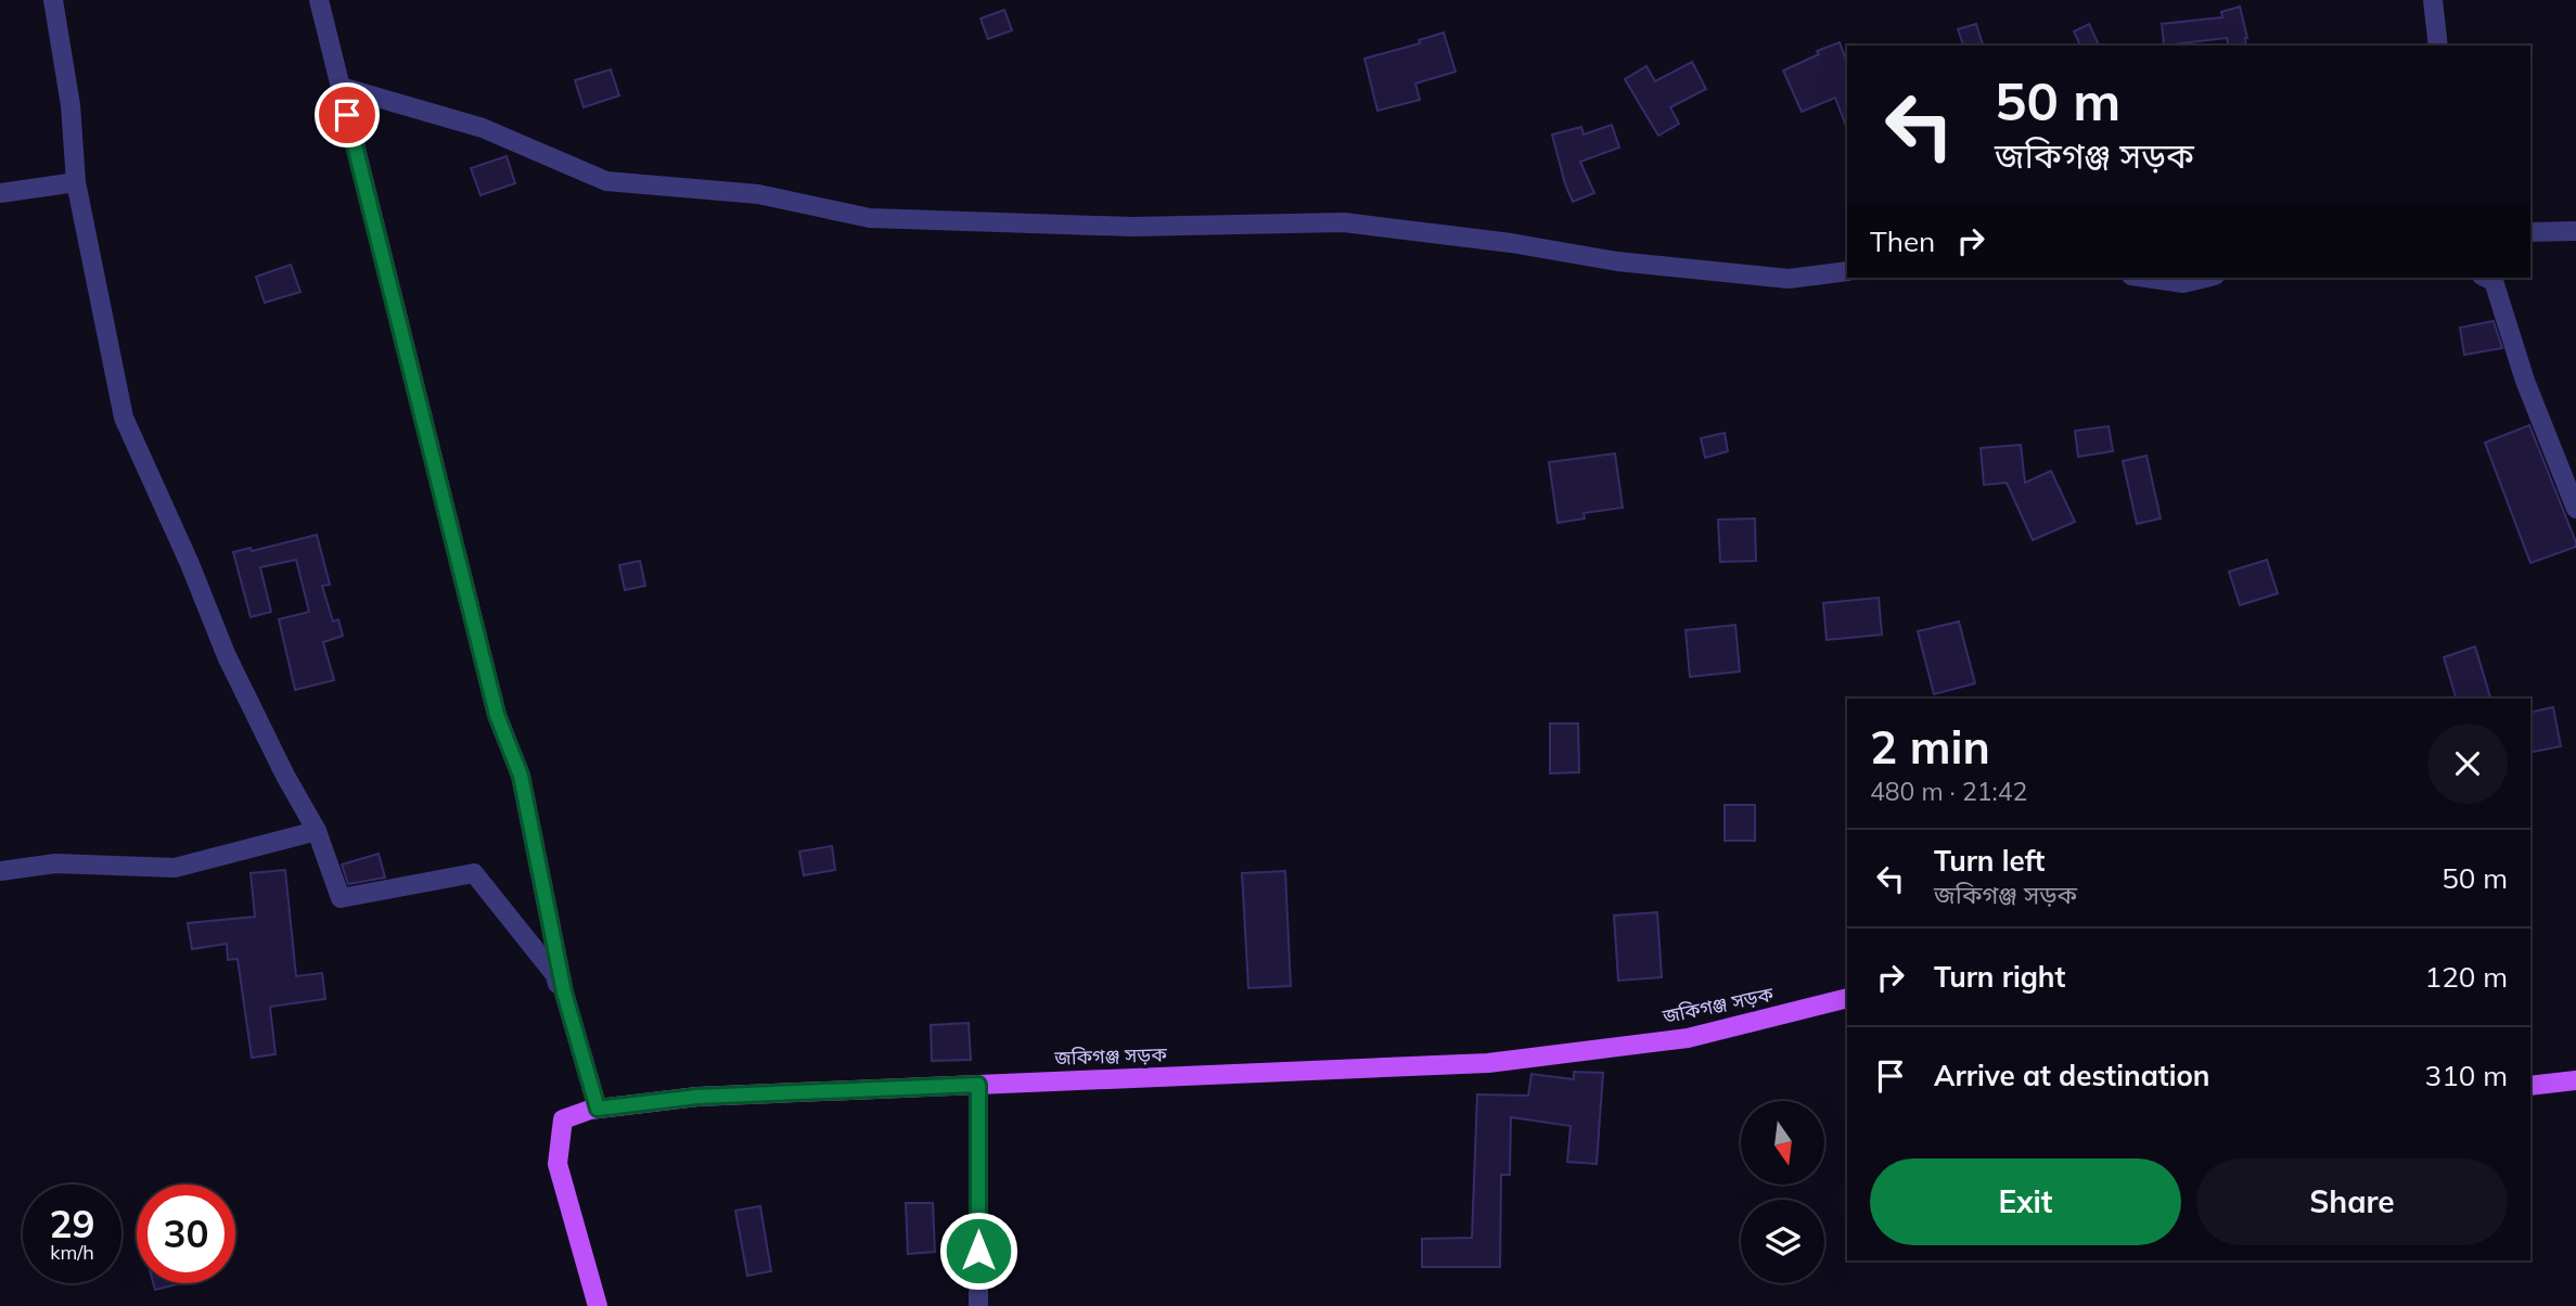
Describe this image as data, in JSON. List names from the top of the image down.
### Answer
{
  "streets": {
    "main road": ["জকিগঞ্জ সড়ক"]
  },
  "north": "bottom",
  "page": {
    "turn": ["50 m", "জকিগঞ্জ সড়ক"],
    "then": "Then",
    "heading": ["2 min", "480 m · 21:42"],
    "list": [
      {
        "name": "Turn left",
        "note": "জকিগঞ্জ সড়ক",
        "value": "50 m"
      },
      {
        "name": "Turn right",
        "value": "120 m"
      },
      {
        "name": "Arrive at destination",
        "value": "310 m"
      }
    ],
    "buttons": ["Exit", "Share"],
    "speed": "29 km/h",
    "limit": "30"
  }
}
